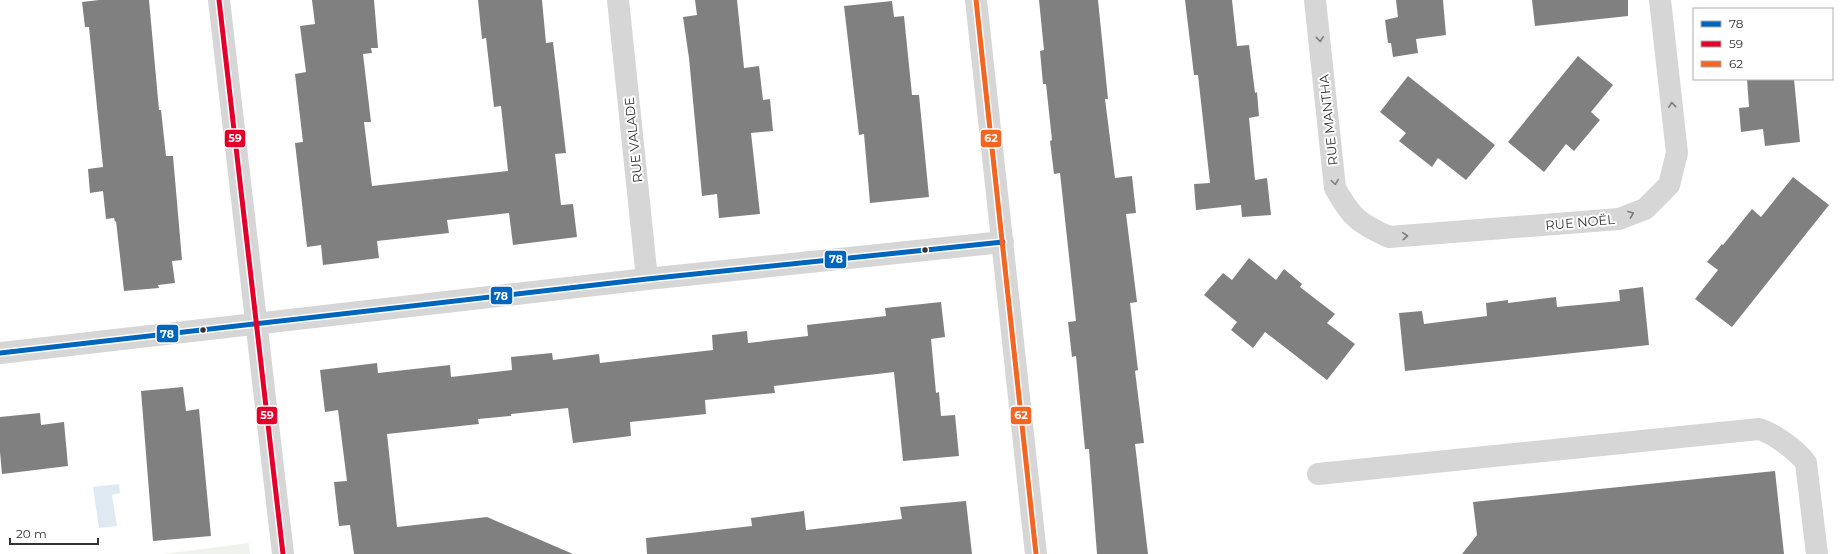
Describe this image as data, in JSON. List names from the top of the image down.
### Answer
{
  "streets": {
    "street": ["RUE MANTHA", "RUE VALADE", "RUE NOËL"]
  },
  "crossings": [
    ["RUE MANTHA", "RUE NOËL"]
  ],
  "one_way": ["RUE MANTHA"],
  "lines": ["transit line 59", "transit line 62", "transit line 78"],
  "legend": ["78", "59", "62"],
  "scale_bar": "20 m"
}
